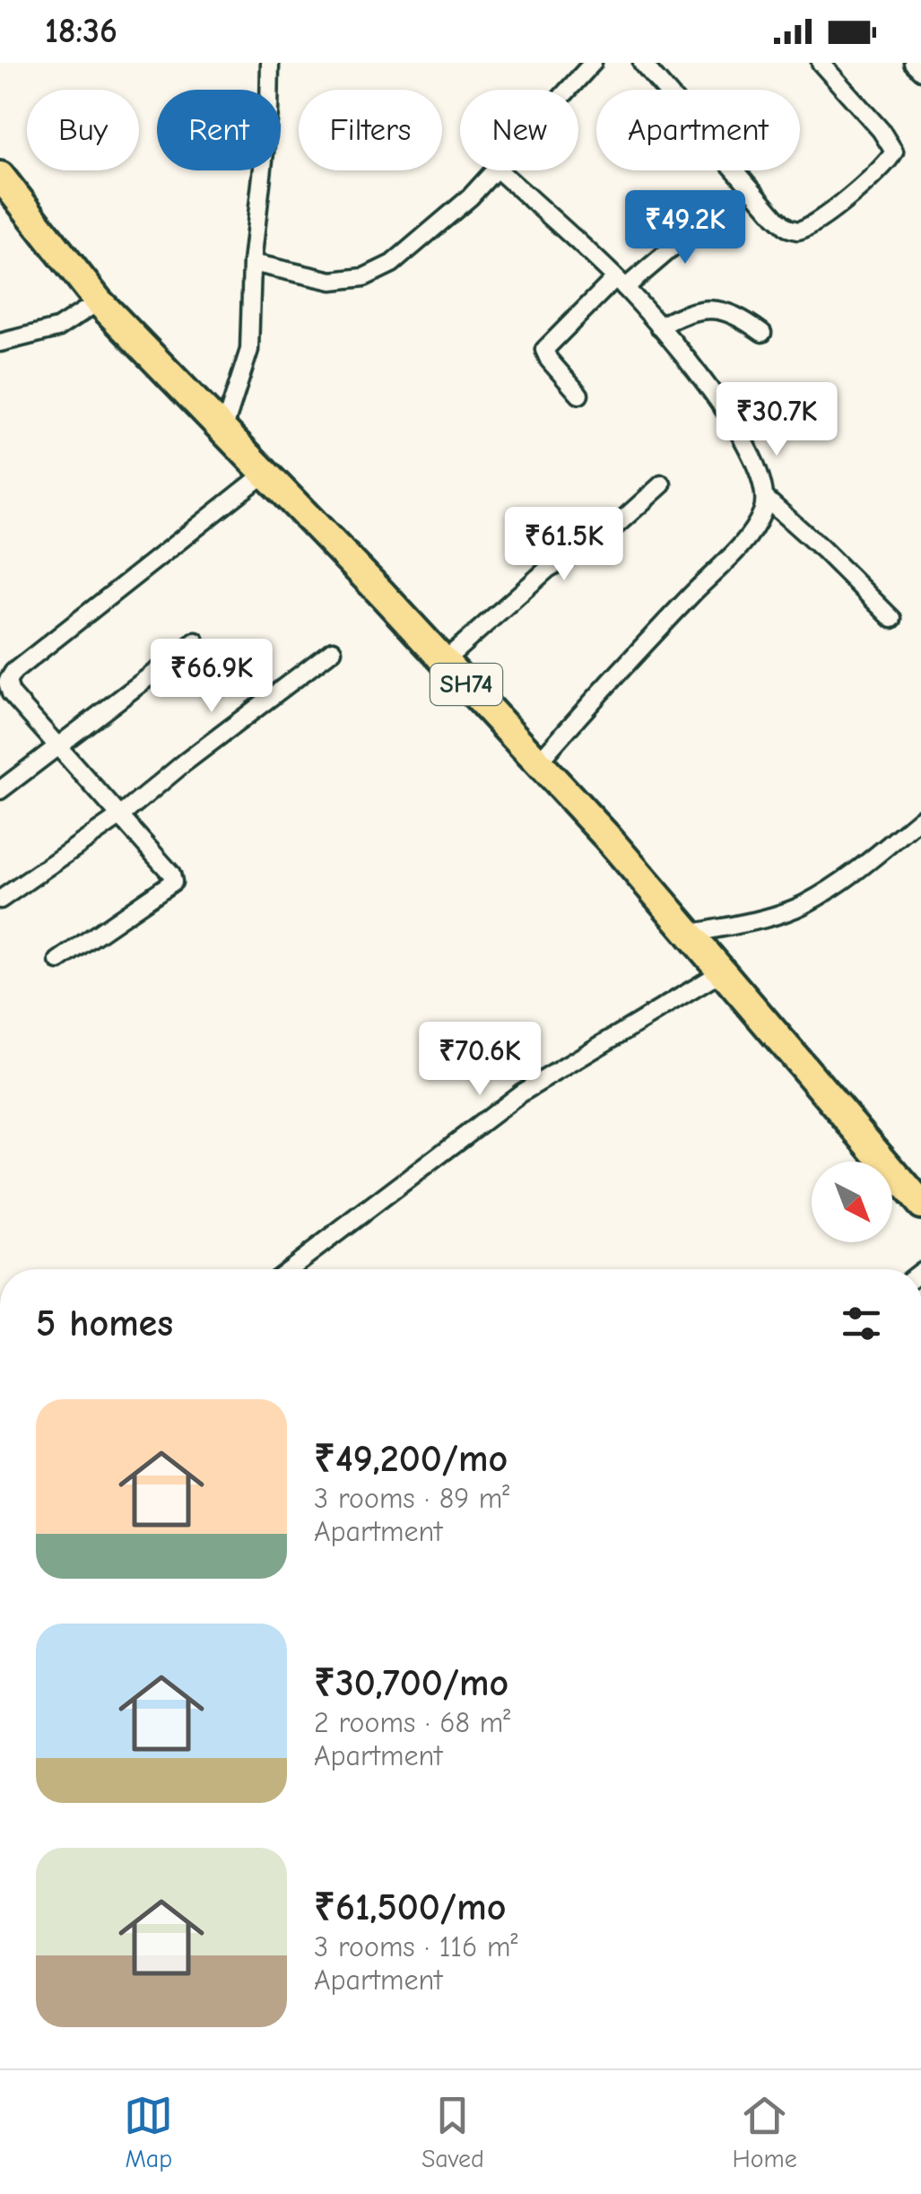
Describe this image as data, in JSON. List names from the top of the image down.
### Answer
{
  "streets": {
    "highway": ["SH74"]
  },
  "north": "bottom right",
  "page": {
    "status": "18:36",
    "chip": [
      "Buy",
      "Rent",
      "Filters",
      "New",
      "Apartment"
    ],
    "price": [
      "₹49.2K",
      "₹30.7K",
      "₹61.5K",
      "₹66.9K",
      "₹70.6K"
    ],
    "heading": "5 homes",
    "list": [
      {
        "name": "₹49,200/mo",
        "note": "3 rooms · 89 m² · Apartment"
      },
      {
        "name": "₹30,700/mo",
        "note": "2 rooms · 68 m² · Apartment"
      },
      {
        "name": "₹61,500/mo",
        "note": "3 rooms · 116 m² · Apartment"
      }
    ],
    "tabs": ["Map", "Saved", "Home"]
  }
}
